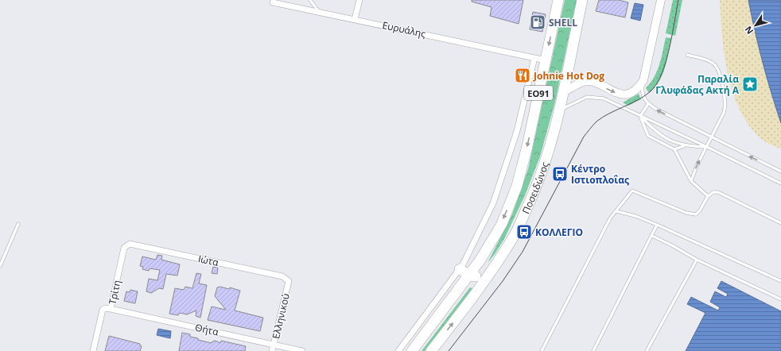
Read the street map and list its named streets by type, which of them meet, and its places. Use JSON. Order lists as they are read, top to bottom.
{
  "streets": {
    "highway": ["ΕΟ91", "Ποσειδώνος"],
    "street": [
      "Ευρυάλης",
      "Ιώτα",
      "Τρίτη",
      "Ελληνικού",
      "Θήτα"
    ]
  },
  "crossings": [
    ["Ευρυάλης", "Ποσειδώνος"],
    ["Ιώτα", "Τρίτη"],
    ["Ιώτα", "Ελληνικού"],
    ["Τρίτη", "Θήτα"],
    ["Ελληνικού", "Θήτα"]
  ],
  "places": {
    "fuel station": ["SHELL"],
    "restaurant": ["Johnie Hot Dog"],
    "place": ["Παραλία Γλυφάδας Ακτή Α"],
    "bus stop": ["Κέντρο Ιστιοπλοΐας", "ΚΟΛΛΕΓΙΟ"]
  },
  "north": "bottom left"
}
